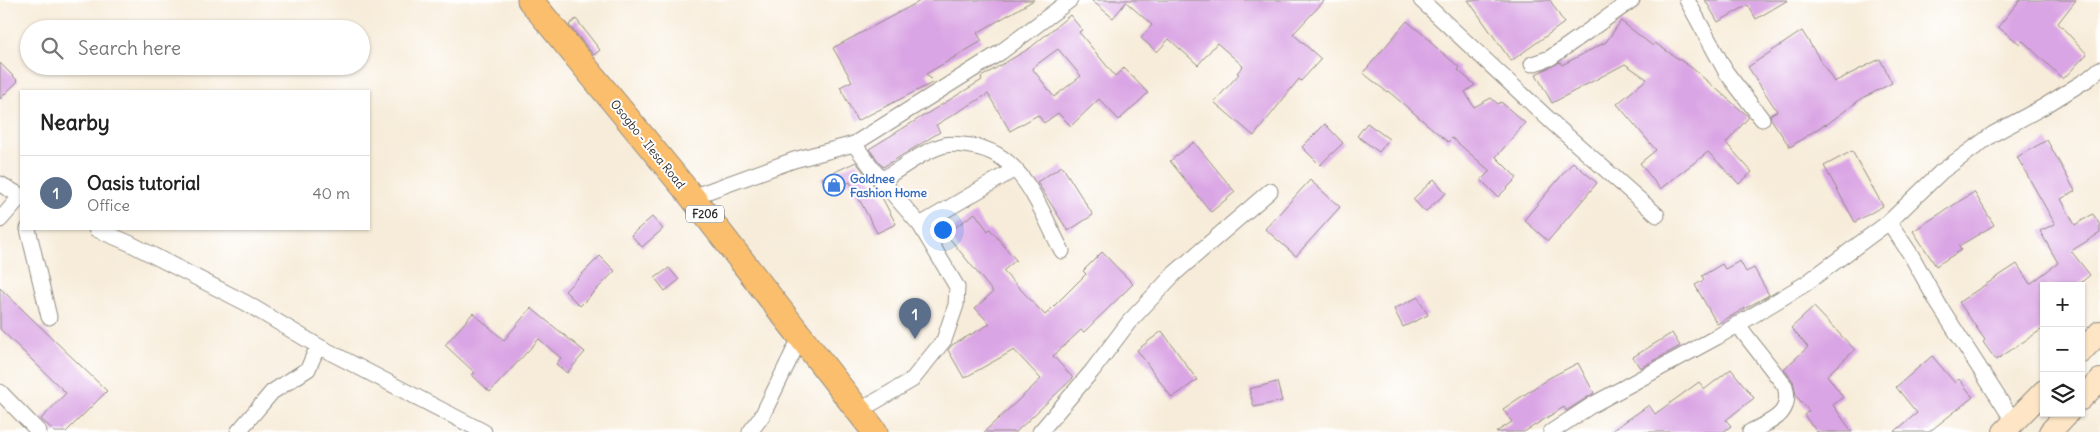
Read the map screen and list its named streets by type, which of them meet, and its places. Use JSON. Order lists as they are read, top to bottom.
{
  "streets": {
    "main road": ["Osogbo - Ilesa Road", "F206"]
  },
  "places": {
    "shop": ["Goldnee Fashion Home"]
  },
  "page": {
    "search": "Search here",
    "heading": "Nearby",
    "list": [
      {
        "mark": "1",
        "name": "Oasis tutorial",
        "note": "Office",
        "value": "40 m"
      }
    ],
    "map_buttons": ["+", "−"],
    "pins": "1"
  }
}
